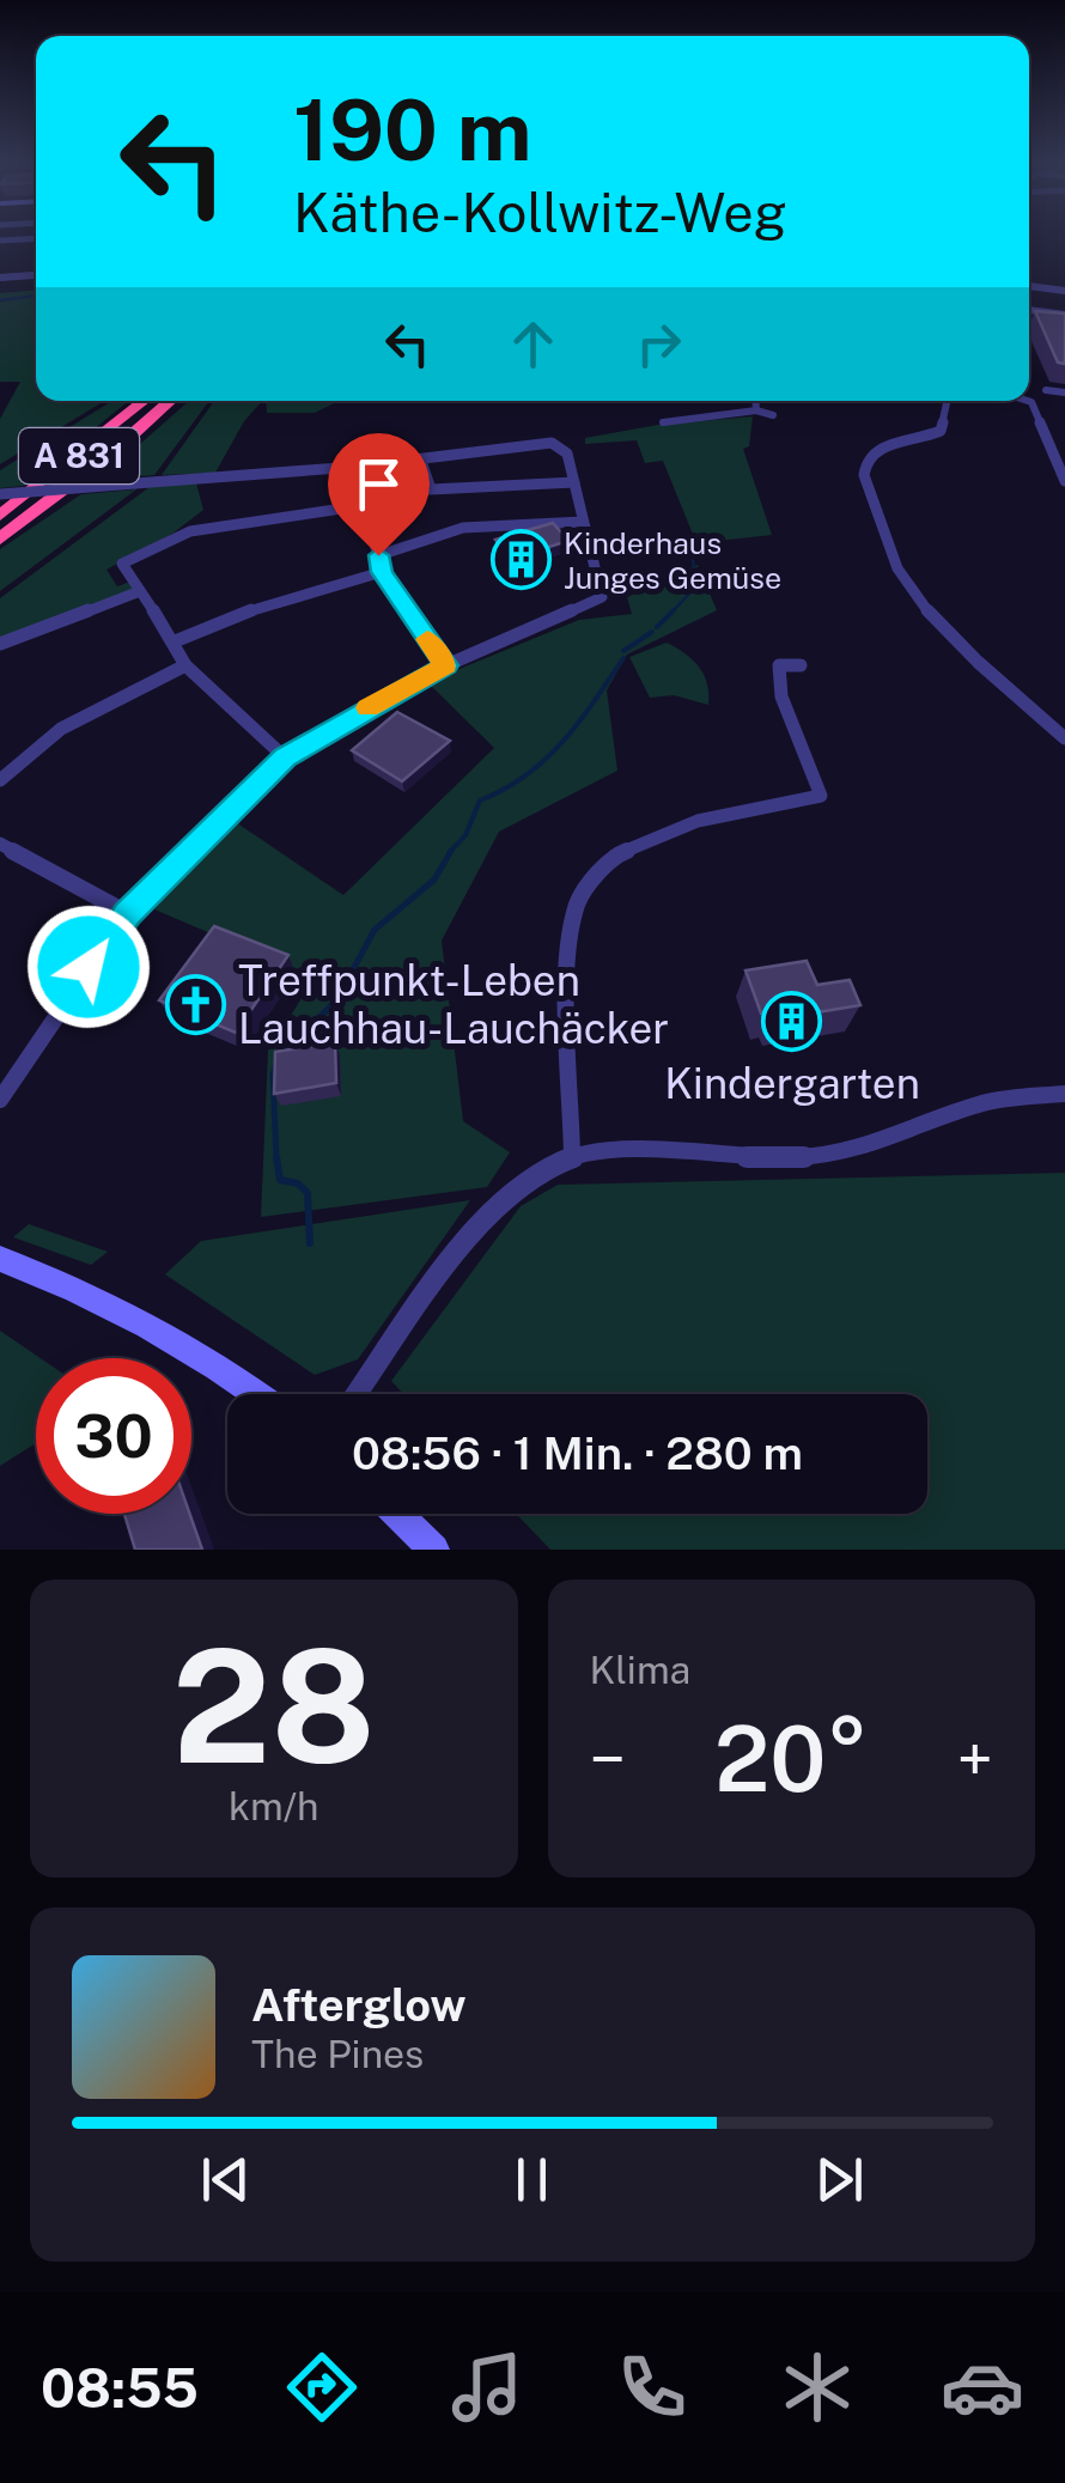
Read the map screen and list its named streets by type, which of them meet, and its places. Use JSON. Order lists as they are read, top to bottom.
{
  "streets": {
    "highway": ["A 831"]
  },
  "places": {
    "building": ["Kinderhaus Junges Gemüse", "Kindergarten"],
    "church": ["Treffpunkt-Leben Lauchhau-Lauchäcker"]
  },
  "page": {
    "turn": ["190 m", "Käthe-Kollwitz-Weg"],
    "limit": "30",
    "trip": "08:56 · 1 Min. · 280 m",
    "tile": [
      ["28", "km/h"],
      "Klima"
    ],
    "heat": ["−", "20°", "+"],
    "song": ["Afterglow", "The Pines"],
    "tabs": "08:55"
  }
}
